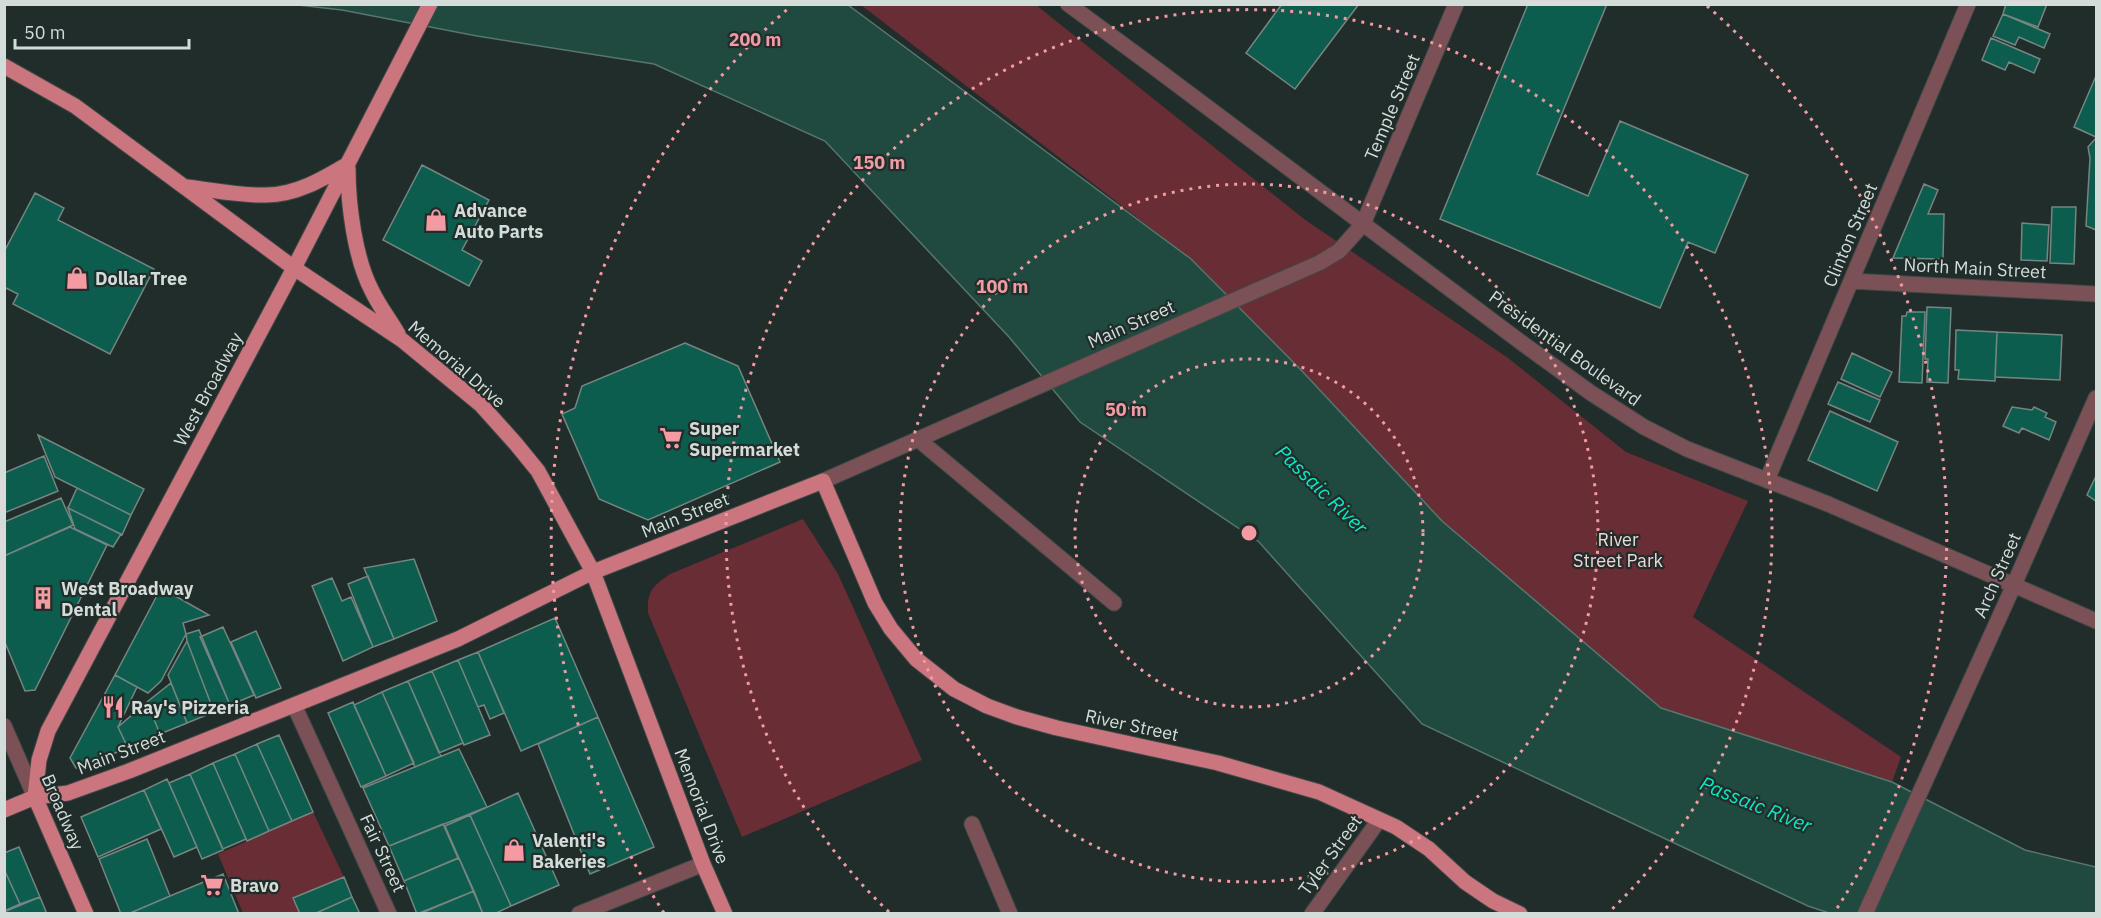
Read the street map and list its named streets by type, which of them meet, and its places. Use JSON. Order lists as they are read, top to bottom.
{
  "streets": {
    "main road": [
      "Main Street",
      "Memorial Drive",
      "West Broadway",
      "River Street",
      "Broadway"
    ],
    "street": [
      "Temple Street",
      "Clinton Street",
      "North Main Street",
      "Presidential Boulevard",
      "Arch Street",
      "Fair Street",
      "Tyler Street"
    ]
  },
  "crossings": [
    ["Temple Street", "Main Street"],
    ["Temple Street", "Presidential Boulevard"],
    ["Clinton Street", "North Main Street"],
    ["Clinton Street", "Presidential Boulevard"],
    ["Main Street", "Presidential Boulevard"],
    ["Main Street", "Memorial Drive"],
    ["Main Street", "West Broadway"],
    ["Main Street", "River Street"],
    ["Main Street", "Broadway"],
    ["Main Street", "Fair Street"],
    ["Presidential Boulevard", "Arch Street"],
    ["Memorial Drive", "West Broadway"],
    ["West Broadway", "Broadway"],
    ["River Street", "Tyler Street"]
  ],
  "water": ["Passaic River"],
  "parks": ["River Street Park"],
  "places": {
    "shop": ["Advance Auto Parts", "Dollar Tree", "Valenti's Bakeries"],
    "supermarket": ["Super Supermarket", "Bravo"],
    "building": ["West Broadway Dental"],
    "restaurant": ["Ray's Pizzeria"]
  },
  "scale_bar": "50 m",
  "rings": [
    "200 m",
    "150 m",
    "100 m",
    "50 m"
  ]
}
